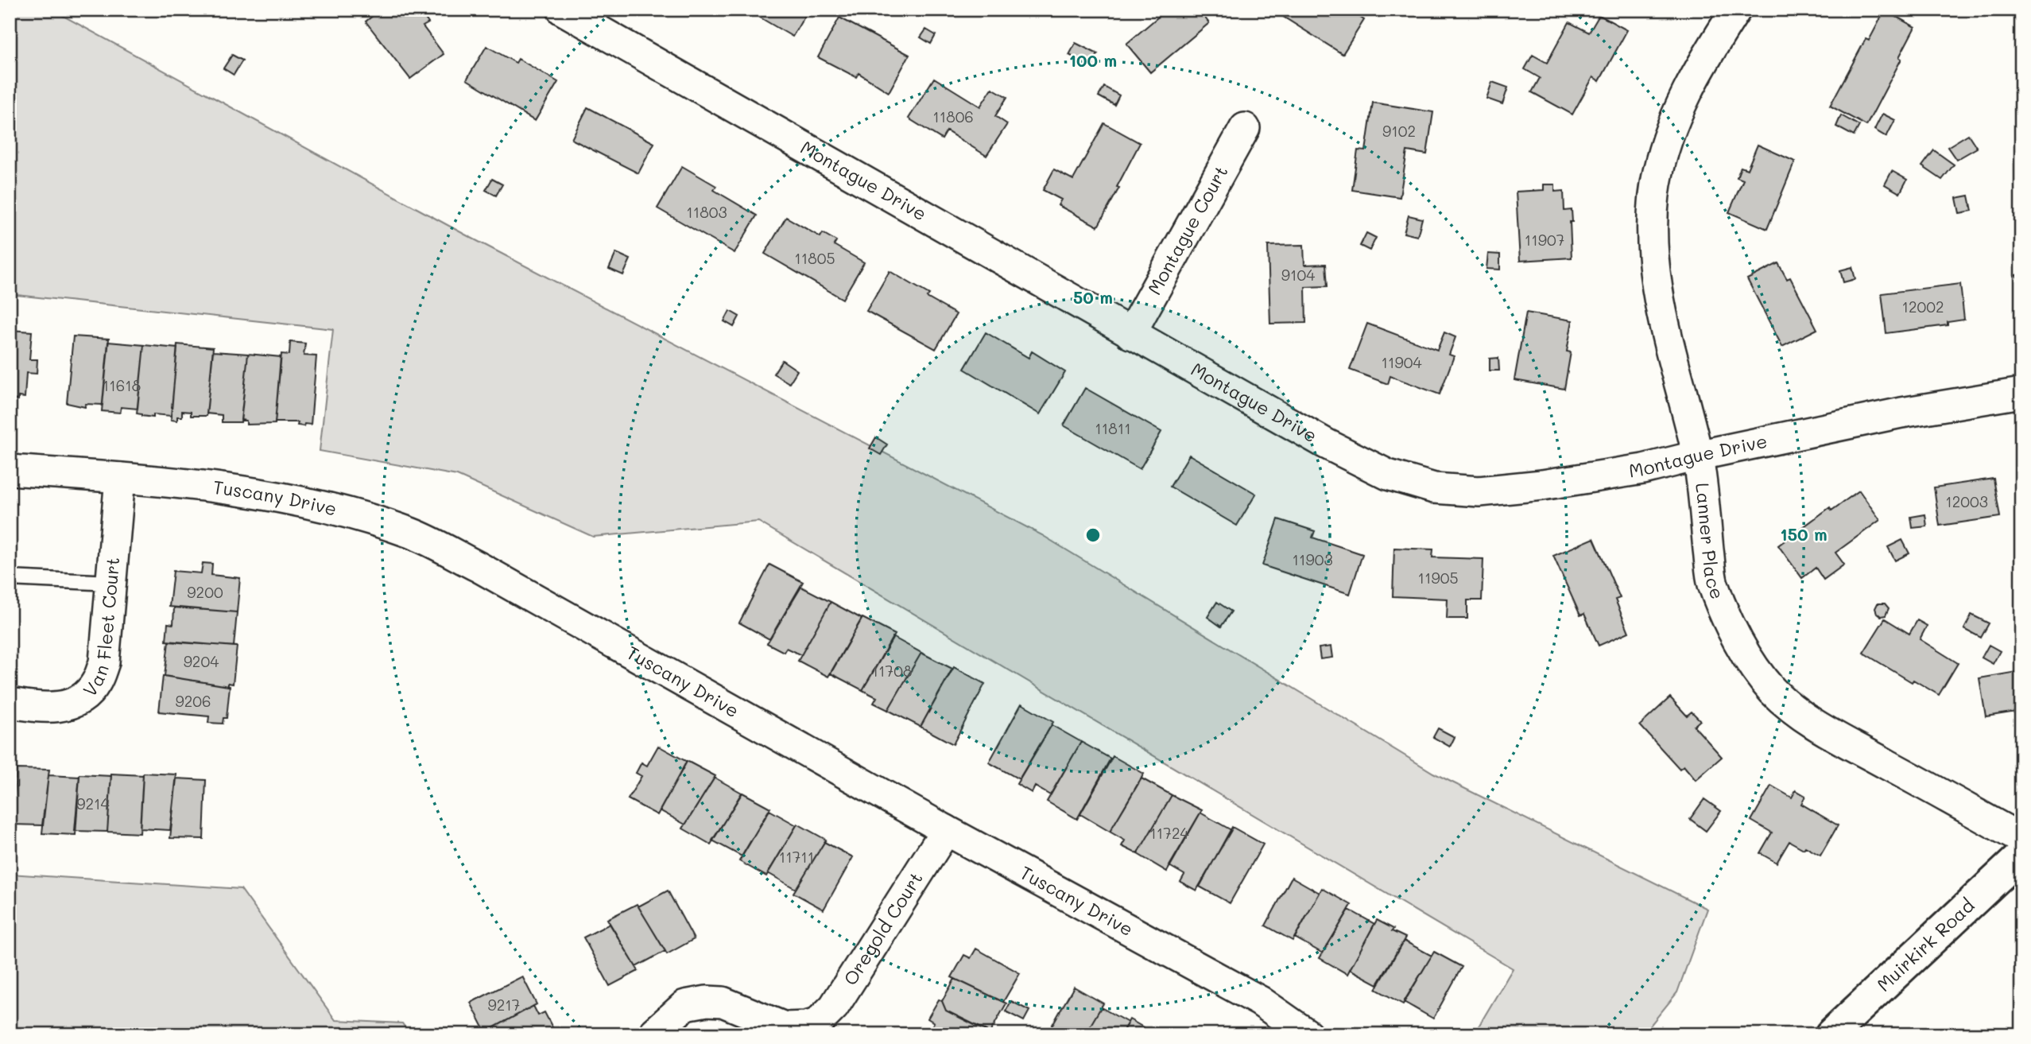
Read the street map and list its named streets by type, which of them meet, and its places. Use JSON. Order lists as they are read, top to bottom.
{
  "streets": {
    "main road": ["Muirkirk Road"],
    "street": [
      "Montague Drive",
      "Montague Court",
      "Tuscany Drive",
      "Lanner Place",
      "Van Fleet Court",
      "Oregold Court"
    ]
  },
  "crossings": [
    ["Montague Drive", "Montague Court"],
    ["Montague Drive", "Lanner Place"],
    ["Tuscany Drive", "Van Fleet Court"],
    ["Tuscany Drive", "Oregold Court"]
  ],
  "house_numbers": [
    "11806",
    "9102",
    "11803",
    "11907",
    "11805",
    "9104",
    "12002",
    "11904",
    "11618",
    "11811",
    "12003",
    "11903",
    "11905",
    "9200",
    "9204",
    "11708",
    "9206",
    "9214",
    "11724",
    "11711",
    "9217"
  ],
  "rings": ["100 m", "50 m", "150 m"]
}
